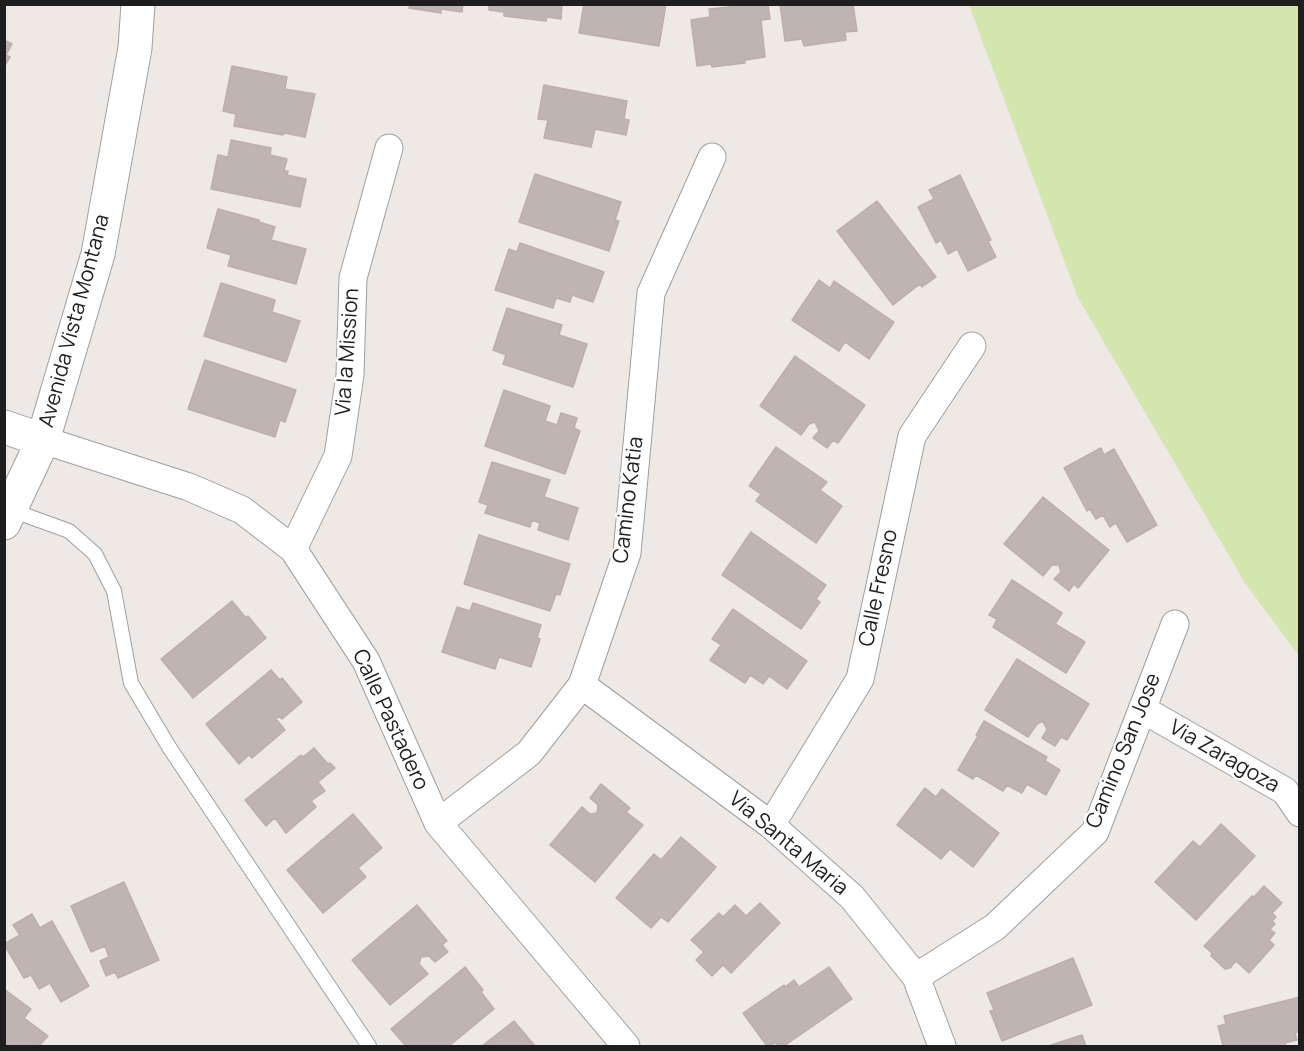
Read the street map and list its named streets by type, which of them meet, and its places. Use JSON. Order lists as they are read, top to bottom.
{
  "streets": {
    "street": [
      "Avenida Vista Montana",
      "Via la Mission",
      "Camino Katia",
      "Calle Fresno",
      "Calle Pastadero",
      "Camino San Jose",
      "Via Zaragoza",
      "Via Santa Maria"
    ]
  },
  "crossings": [
    ["Avenida Vista Montana", "Calle Pastadero"],
    ["Via la Mission", "Calle Pastadero"],
    ["Camino Katia", "Calle Pastadero"],
    ["Camino Katia", "Via Santa Maria"],
    ["Calle Fresno", "Via Santa Maria"],
    ["Camino San Jose", "Via Zaragoza"],
    ["Camino San Jose", "Via Santa Maria"]
  ]
}
